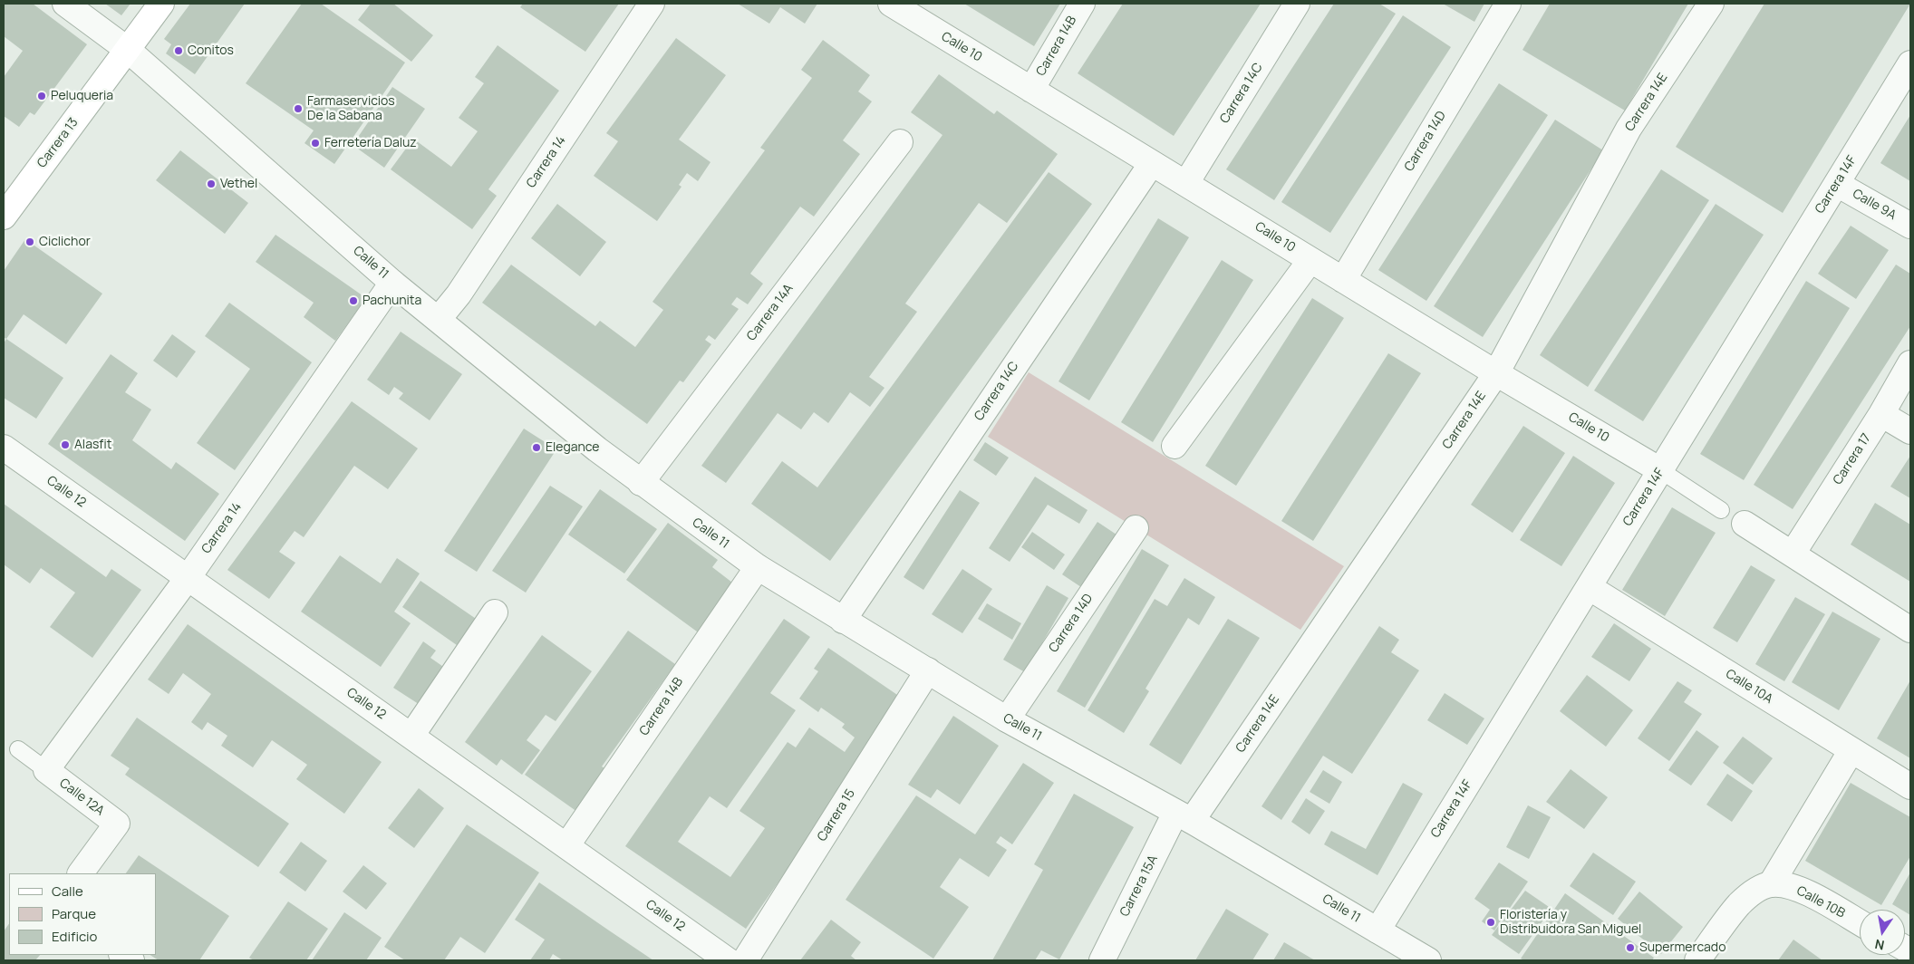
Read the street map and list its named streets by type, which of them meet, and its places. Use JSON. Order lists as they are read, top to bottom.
{
  "streets": {
    "main road": ["Carrera 13"],
    "street": [
      "Carrera 14B",
      "Calle 10",
      "Carrera 14C",
      "Carrera 14E",
      "Carrera 14D",
      "Carrera 14",
      "Carrera 14F",
      "Calle 9A",
      "Calle 11",
      "Carrera 14A",
      "Carrera 17",
      "Calle 12",
      "Calle 10A",
      "Calle 12A",
      "Carrera 15",
      "Carrera 15A",
      "Calle 10B"
    ]
  },
  "crossings": [
    ["Carrera 14B", "Calle 10"],
    ["Carrera 14B", "Calle 11"],
    ["Carrera 14B", "Calle 12"],
    ["Calle 10", "Carrera 14C"],
    ["Calle 10", "Carrera 14E"],
    ["Calle 10", "Carrera 14D"],
    ["Calle 10", "Carrera 14F"],
    ["Carrera 14C", "Calle 11"],
    ["Carrera 14E", "Calle 11"],
    ["Carrera 14E", "Carrera 15A"],
    ["Carrera 14D", "Calle 11"],
    ["Carrera 13", "Calle 11"],
    ["Carrera 14", "Calle 11"],
    ["Carrera 14", "Calle 12"],
    ["Carrera 14", "Calle 12A"],
    ["Carrera 14F", "Calle 9A"],
    ["Carrera 14F", "Calle 11"],
    ["Carrera 14F", "Calle 10A"],
    ["Calle 11", "Carrera 14A"],
    ["Calle 11", "Carrera 15"],
    ["Calle 11", "Carrera 15A"]
  ],
  "places": [
    "Conitos",
    "Peluqueria",
    "Farmaservicios De la Sabana",
    "Ferretería Daluz",
    "Vethel",
    "Ciclichor",
    "Pachunita",
    "Alasfit",
    "Elegance",
    "Floristería y Distribuidora San Miguel",
    "Supermercado"
  ],
  "legend": ["Calle", "Parque", "Edificio"],
  "north": "bottom"
}
